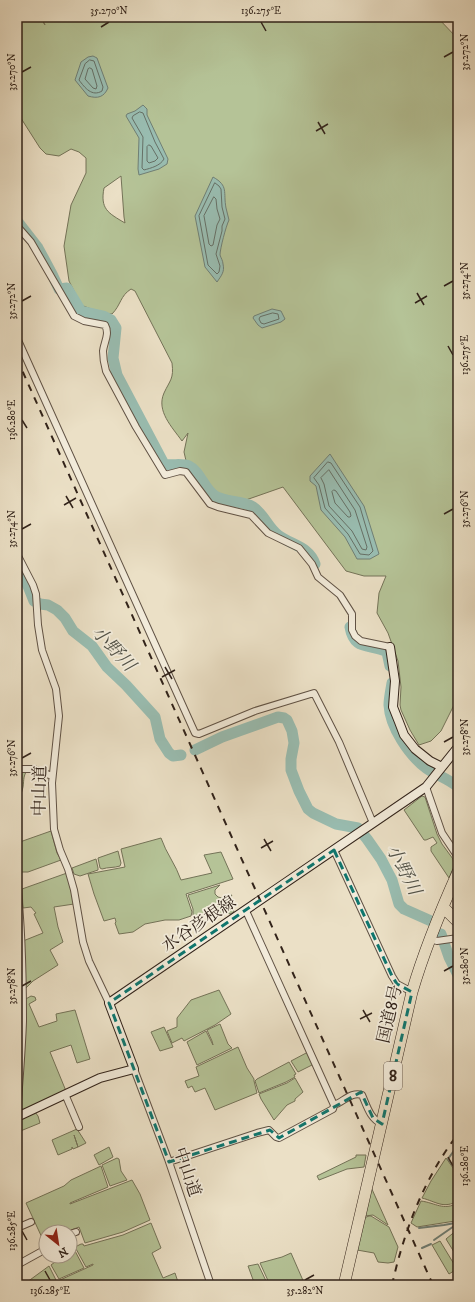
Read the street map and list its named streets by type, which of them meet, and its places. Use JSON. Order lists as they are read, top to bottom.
{
  "streets": {
    "highway": ["国道8号", "8"],
    "main road": ["水谷彦根線"],
    "street": ["中山道"]
  },
  "crossings": [
    ["中山道", "水谷彦根線"]
  ],
  "water": ["小野川"],
  "north": "bottom right",
  "coordinates": [
    "35.270°N",
    "136.275°E",
    "35.272°N",
    "35.274°N",
    "136.280°E",
    "35.276°N",
    "35.278°N",
    "35.280°N",
    "136.285°E",
    "35.282°N"
  ]
}
